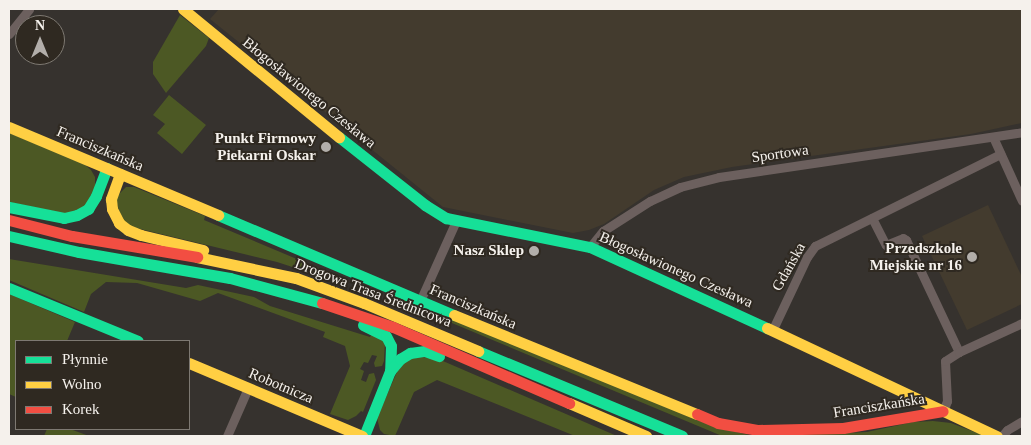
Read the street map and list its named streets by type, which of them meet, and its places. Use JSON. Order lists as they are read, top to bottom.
{
  "streets": {
    "street": [
      "Błogosławionego Czesława",
      "Franciszkańska",
      "Sportowa",
      "Gdańska",
      "Drogowa Trasa Średnicowa",
      "Robotnicza"
    ]
  },
  "crossings": [
    ["Błogosławionego Czesława", "Franciszkańska"],
    ["Błogosławionego Czesława", "Sportowa"],
    ["Błogosławionego Czesława", "Gdańska"]
  ],
  "places": ["Punkt Firmowy Piekarni Oskar", "Nasz Sklep", "Przedszkole Miejskie nr 16"],
  "legend": ["Płynnie", "Wolno", "Korek"],
  "north": "top"
}
